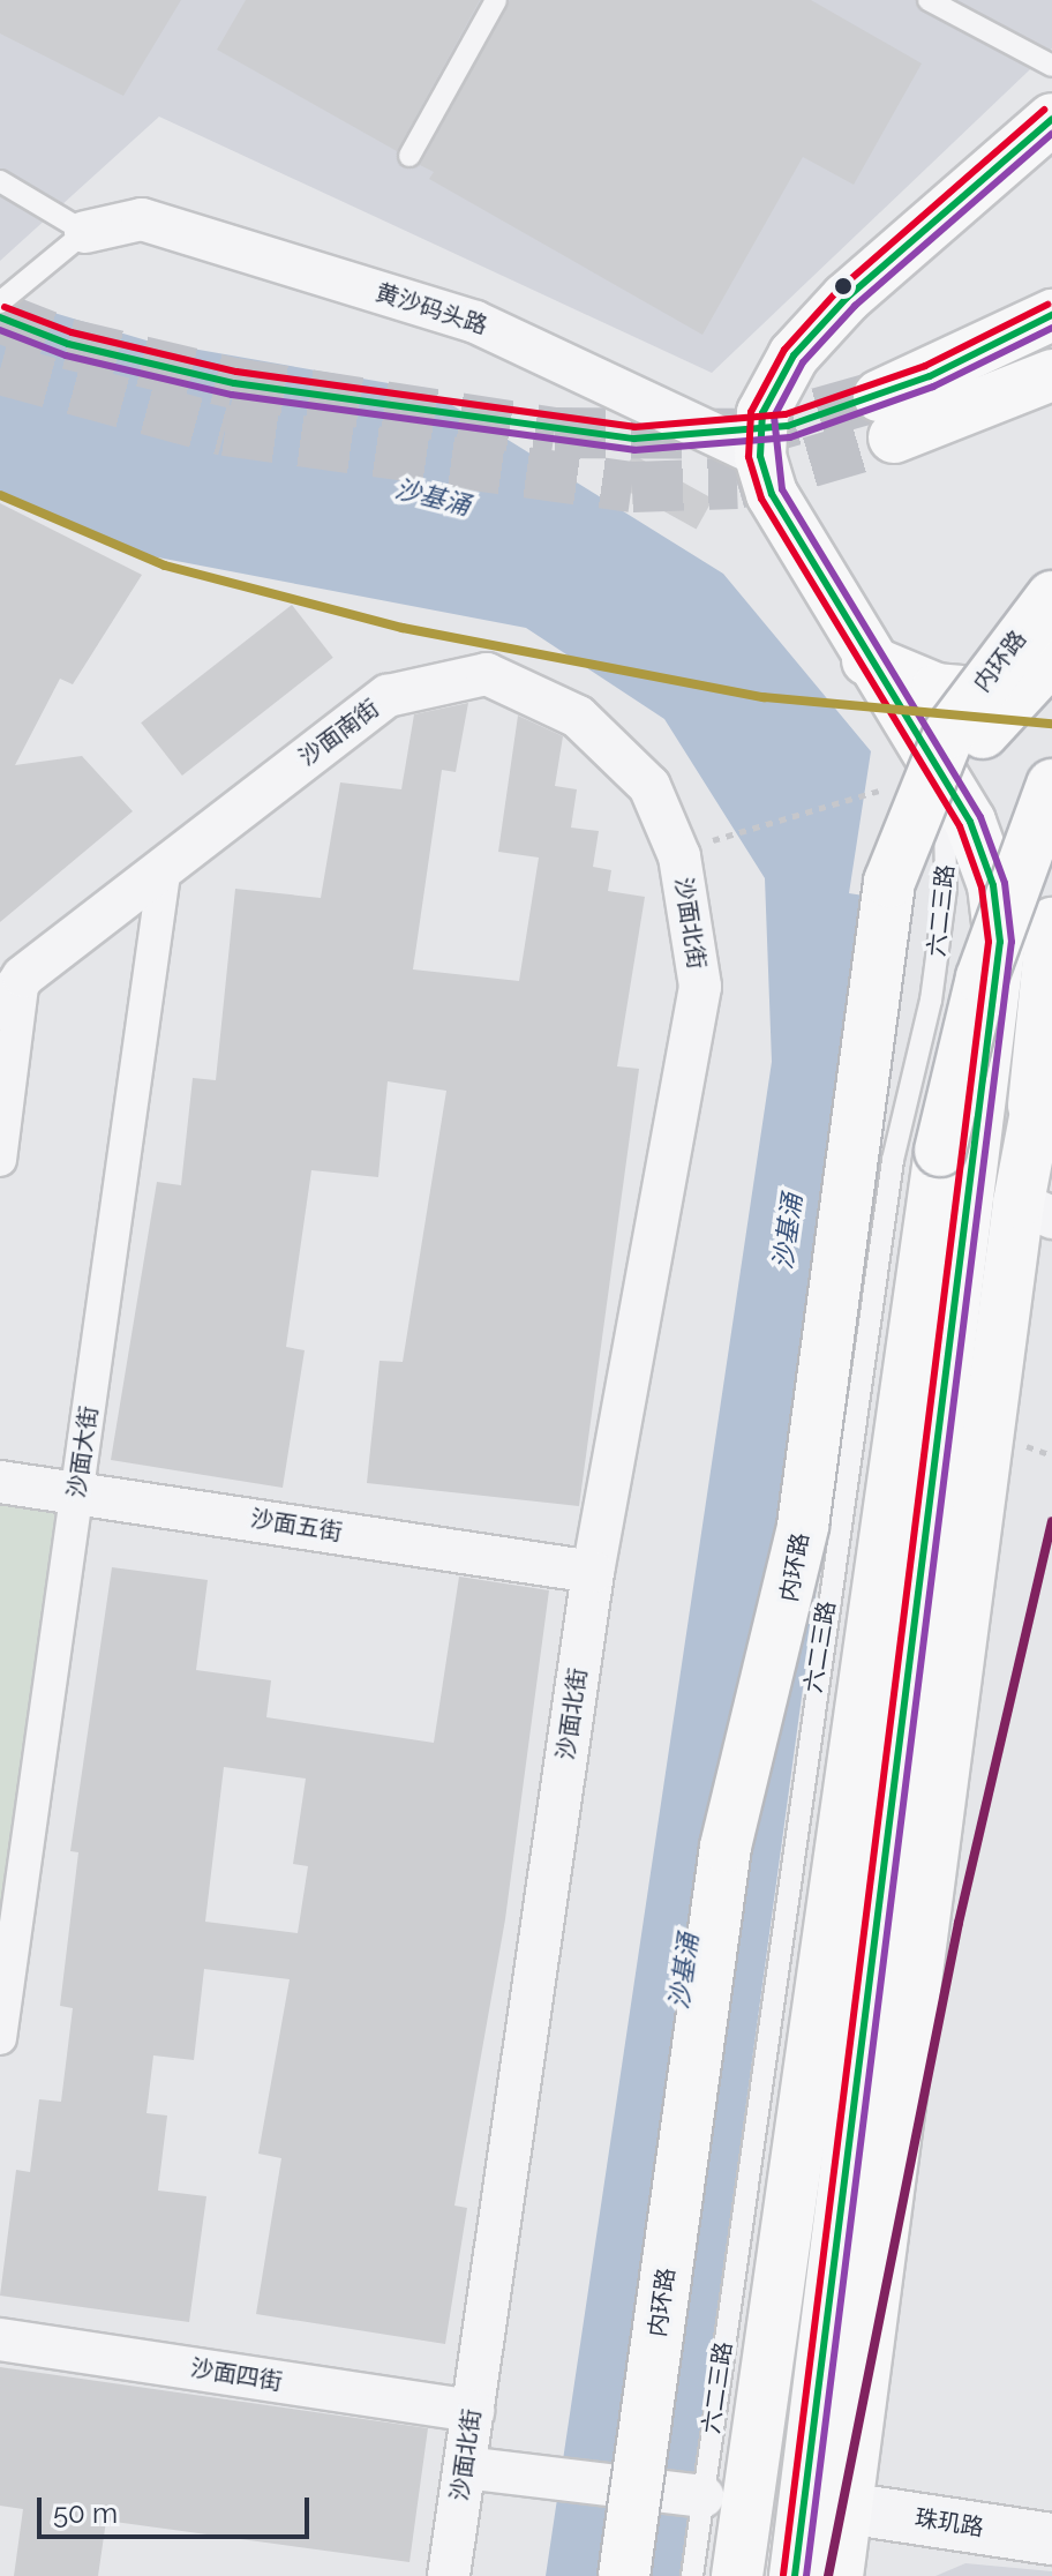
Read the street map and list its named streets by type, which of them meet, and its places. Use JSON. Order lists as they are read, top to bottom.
{
  "streets": {
    "main road": ["内环路", "六二三路"],
    "street": [
      "黄沙码头路",
      "沙面南街",
      "沙面北街",
      "沙面大街",
      "沙面五街",
      "沙面四街",
      "珠玑路"
    ]
  },
  "crossings": [
    ["沙面南街", "沙面北街"],
    ["沙面南街", "沙面大街"],
    ["沙面北街", "沙面五街"],
    ["沙面北街", "沙面四街"],
    ["沙面大街", "沙面五街"]
  ],
  "water": ["沙基涌"],
  "scale_bar": "50 m"
}
